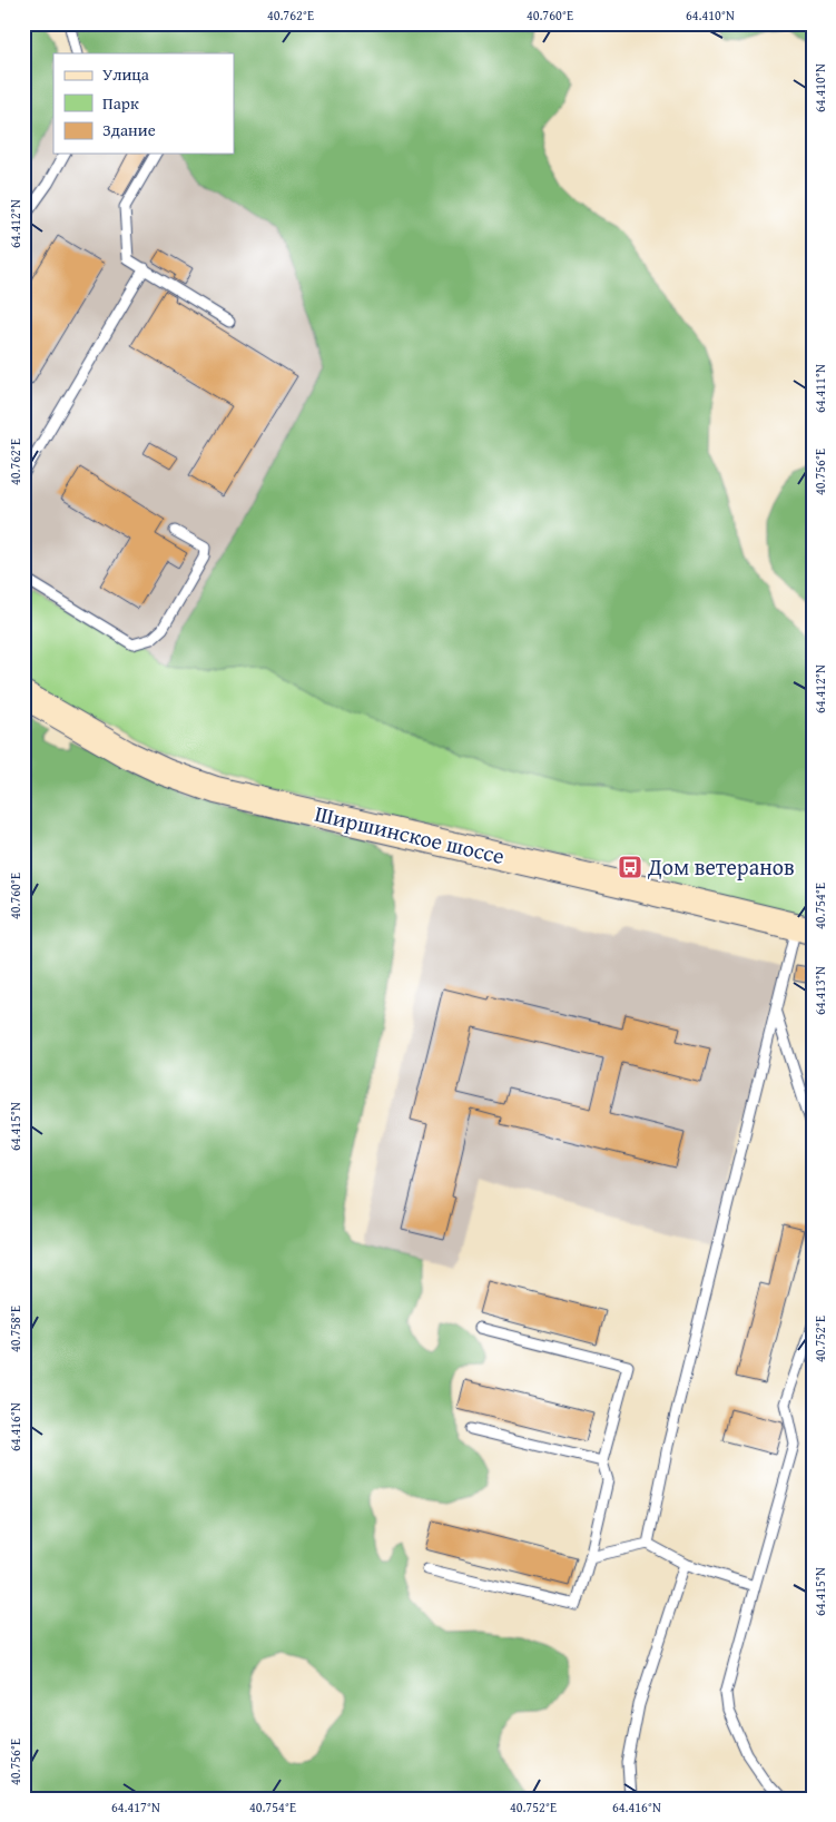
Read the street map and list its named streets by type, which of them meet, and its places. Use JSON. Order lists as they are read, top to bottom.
{
  "streets": {
    "main road": ["Ширшинское шоссе"]
  },
  "places": {
    "bus stop": ["Дом ветеранов"]
  },
  "legend": ["Улица", "Парк", "Здание"],
  "coordinates": [
    "40.762°E",
    "40.760°E",
    "64.410°N",
    "64.412°N",
    "64.411°N",
    "40.756°E",
    "40.754°E",
    "64.413°N",
    "64.415°N",
    "40.758°E",
    "40.752°E",
    "64.416°N",
    "64.417°N"
  ]
}
